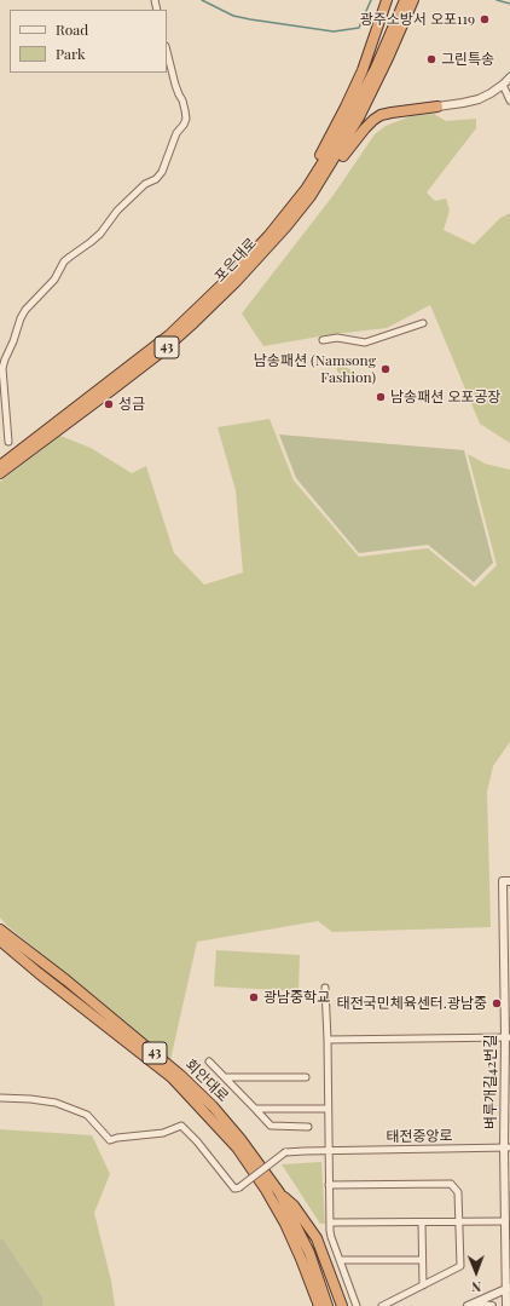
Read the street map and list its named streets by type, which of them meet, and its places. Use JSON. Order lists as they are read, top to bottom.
{
  "streets": {
    "highway": ["포은대로", "43", "회안대로"],
    "street": ["벼루개길42번길", "태전중앙로"]
  },
  "crossings": [
    ["벼루개길42번길", "태전중앙로"]
  ],
  "places": [
    "광주소방서 오포119",
    "그린특송",
    "남송패션 (Namsong Fashion)",
    "남송패션 오포공장",
    "성금",
    "광남중학교",
    "태전국민체육센터.광남중"
  ],
  "legend": ["Road", "Park"],
  "north": "bottom"
}
